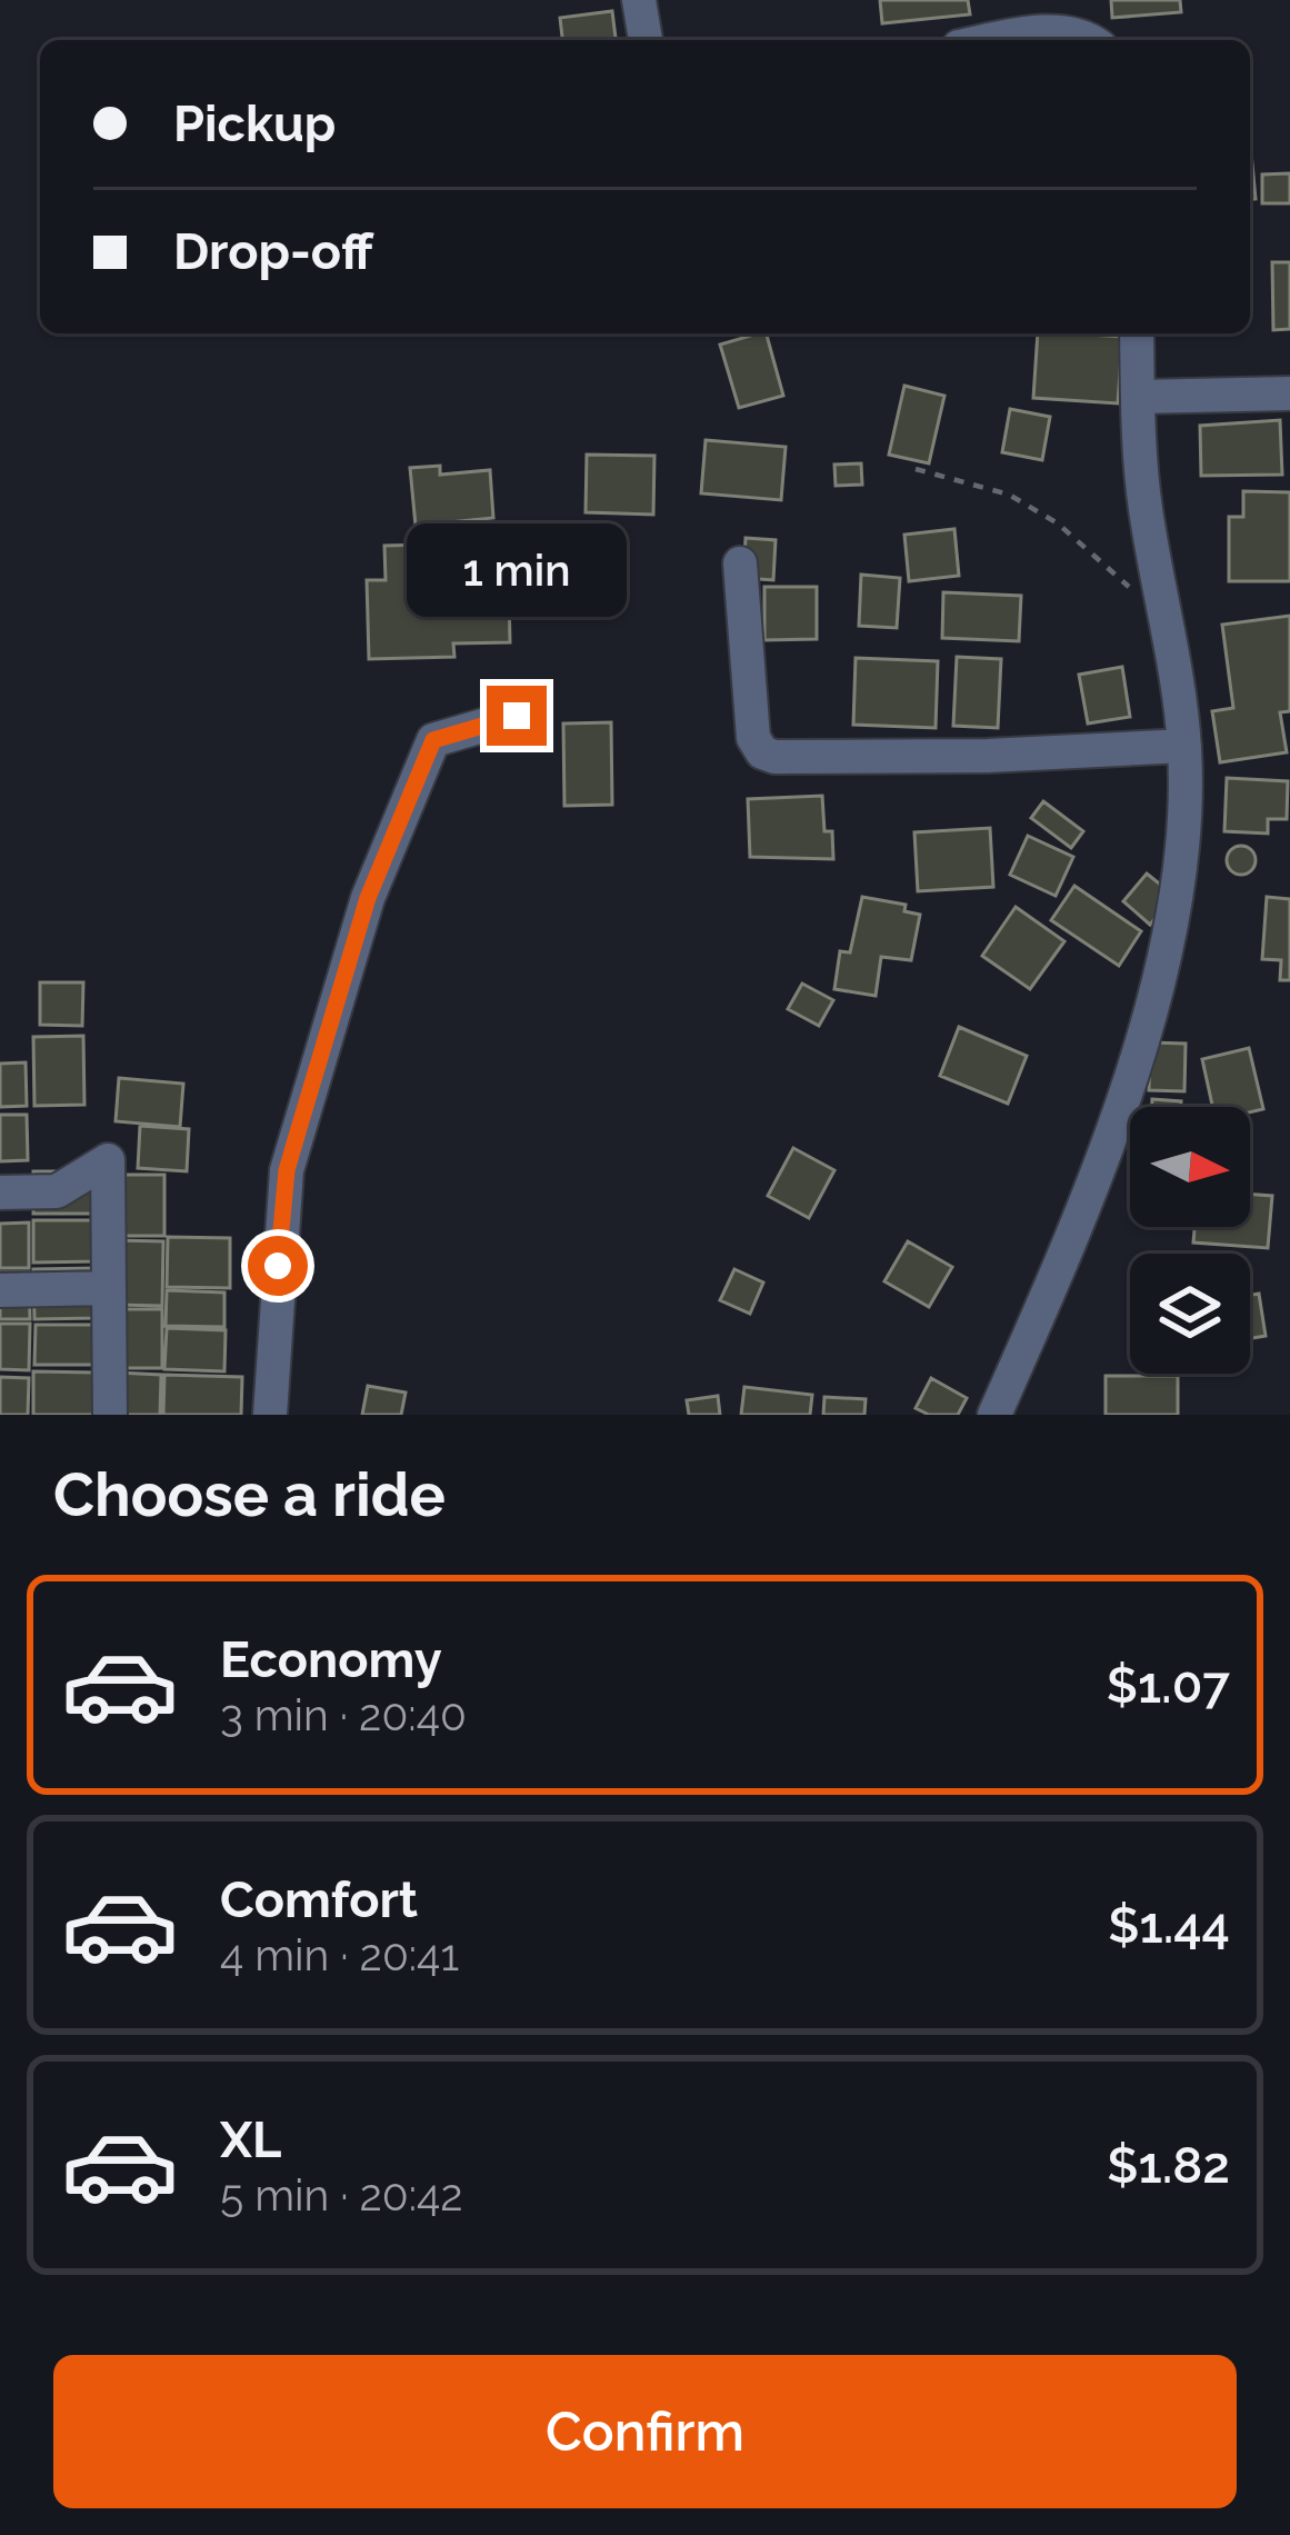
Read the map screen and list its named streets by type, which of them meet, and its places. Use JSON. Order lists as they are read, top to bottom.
{
  "north": "right",
  "page": {
    "banner": ["Pickup", "Drop-off"],
    "bubble": "1 min",
    "heading": "Choose a ride",
    "list": [
      {
        "name": "Economy",
        "note": "3 min · 20:40",
        "value": "$1.07"
      },
      {
        "name": "Comfort",
        "note": "4 min · 20:41",
        "value": "$1.44"
      },
      {
        "name": "XL",
        "note": "5 min · 20:42",
        "value": "$1.82"
      }
    ],
    "buttons": "Confirm"
  }
}
